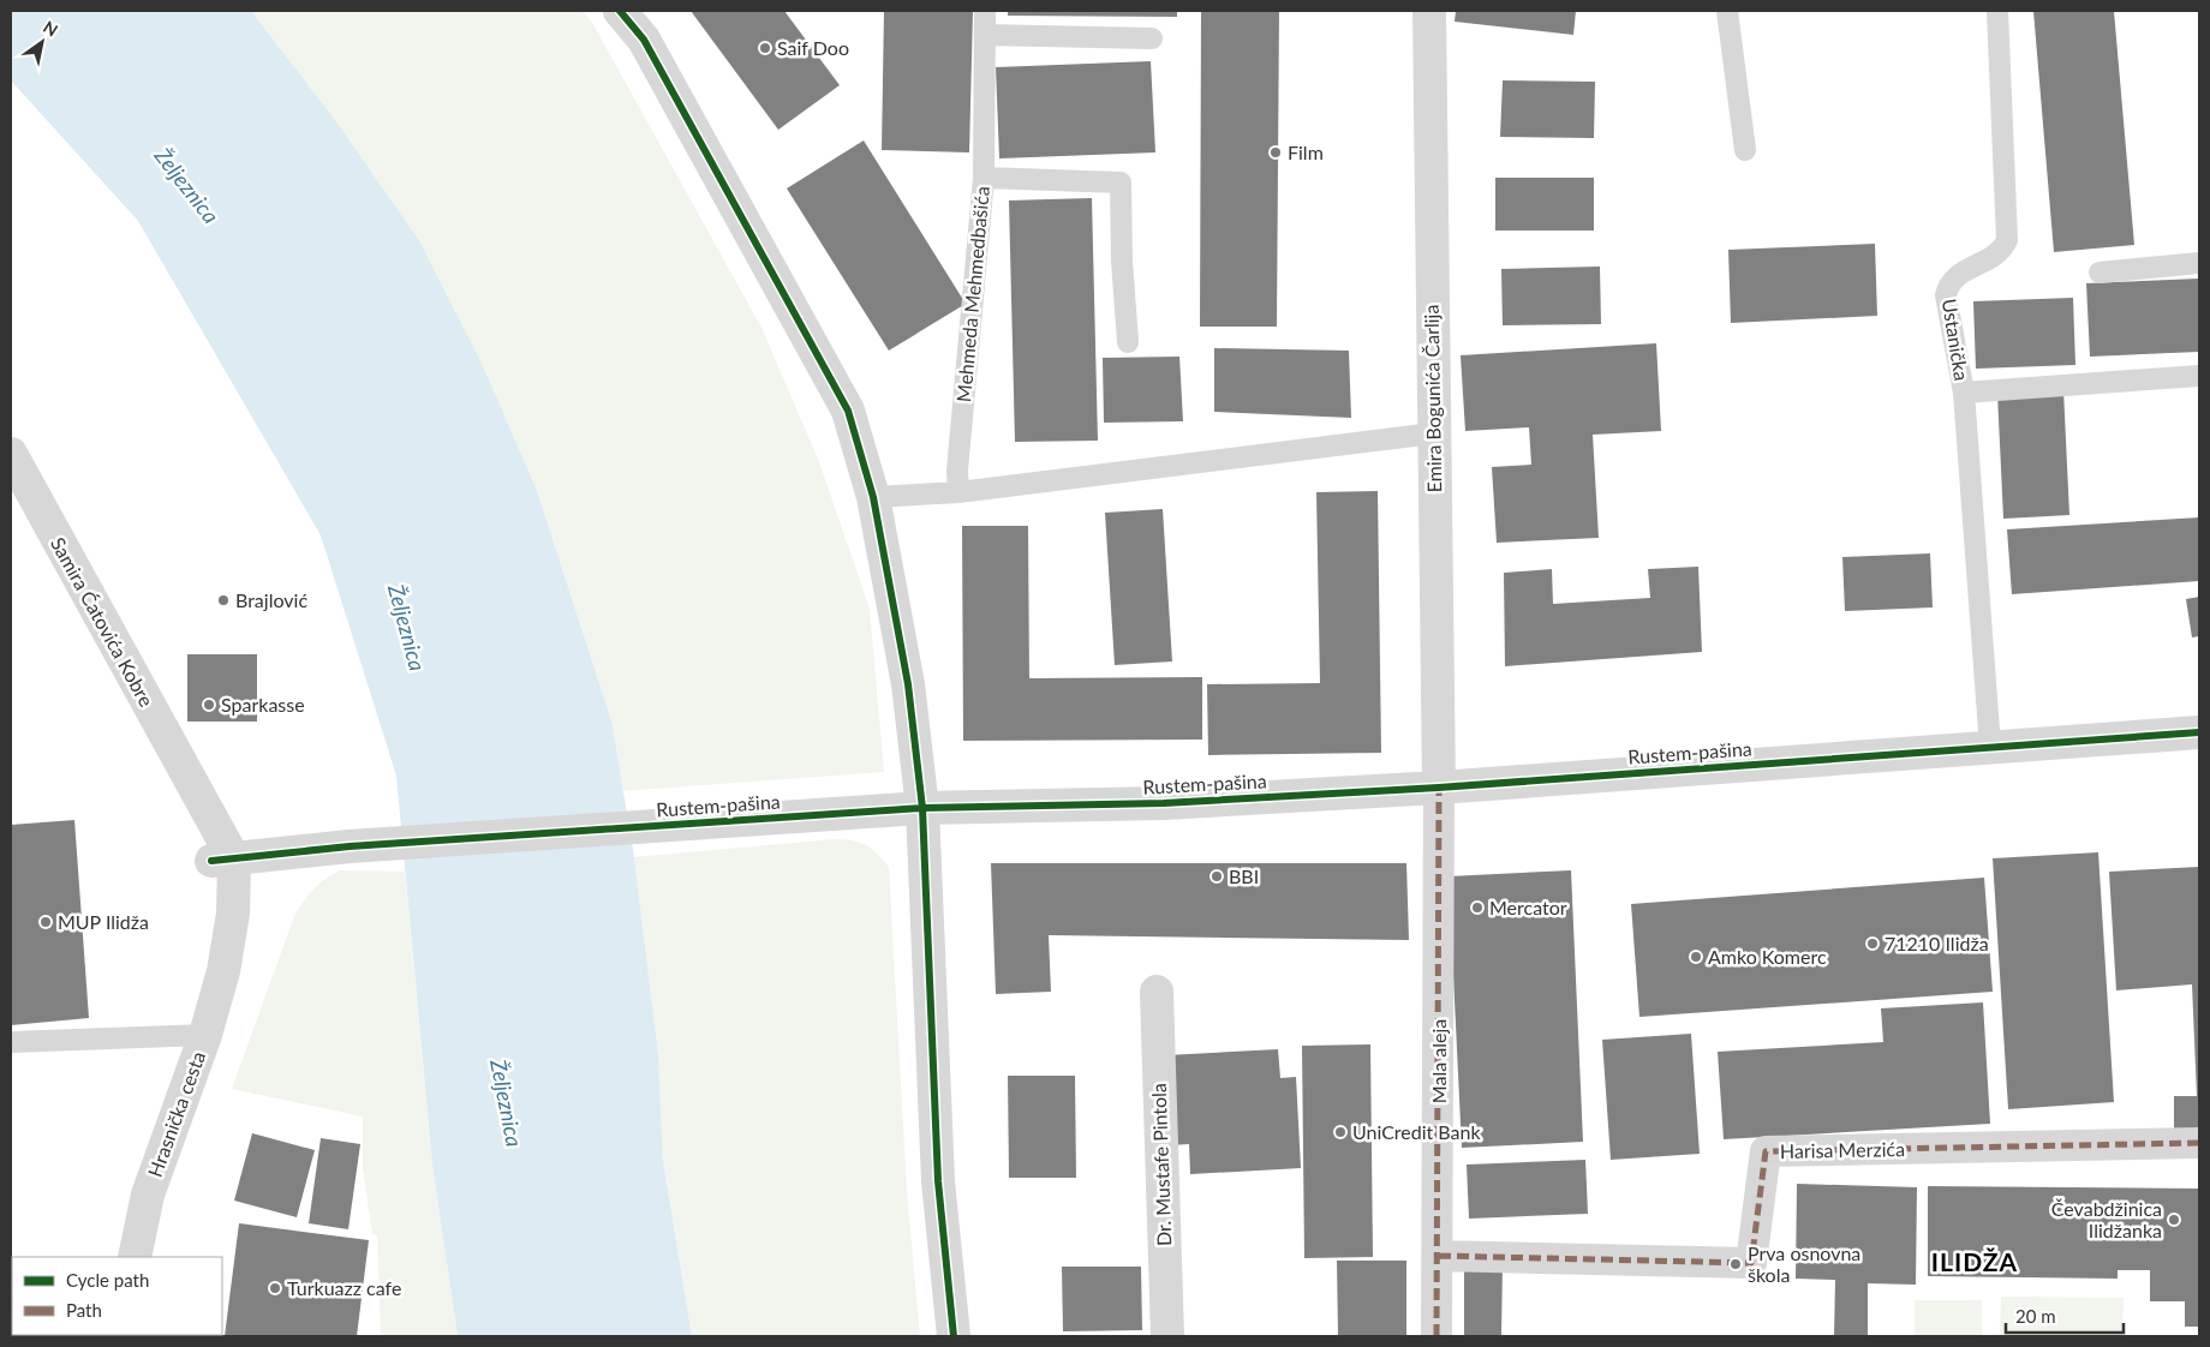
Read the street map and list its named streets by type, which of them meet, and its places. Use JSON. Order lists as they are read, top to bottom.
{
  "streets": {
    "street": [
      "Emira Bogunića Čarlija",
      "Samira Ćatovića Kobre",
      "Rustem-pašina",
      "Mala aleja",
      "Hrasnička cesta",
      "Harisa Merzića",
      "Dr. Mustafe Pintola"
    ],
    "lane": ["Mehmeda Mehmedbašića", "Ustanička"]
  },
  "crossings": [
    ["Emira Bogunića Čarlija", "Rustem-pašina"],
    ["Emira Bogunića Čarlija", "Mala aleja"],
    ["Samira Ćatovića Kobre", "Rustem-pašina"],
    ["Samira Ćatovića Kobre", "Hrasnička cesta"],
    ["Rustem-pašina", "Mala aleja"],
    ["Rustem-pašina", "Hrasnička cesta"],
    ["Mala aleja", "Harisa Merzića"]
  ],
  "districts": ["ILIDŽA"],
  "water": ["Željeznica"],
  "places": [
    "Saif Doo",
    "Film",
    "Brajlović",
    "Sparkasse",
    "BBI",
    "Mercator",
    "MUP Ilidža",
    "71210 Ilidža",
    "Amko Komerc",
    "UniCredit Bank",
    "Čevabdžinica Ilidžanka",
    "Prva osnovna škola",
    "Turkuazz cafe"
  ],
  "legend": ["Cycle path", "Path"],
  "scale_bar": "20 m",
  "north": "top right"
}
